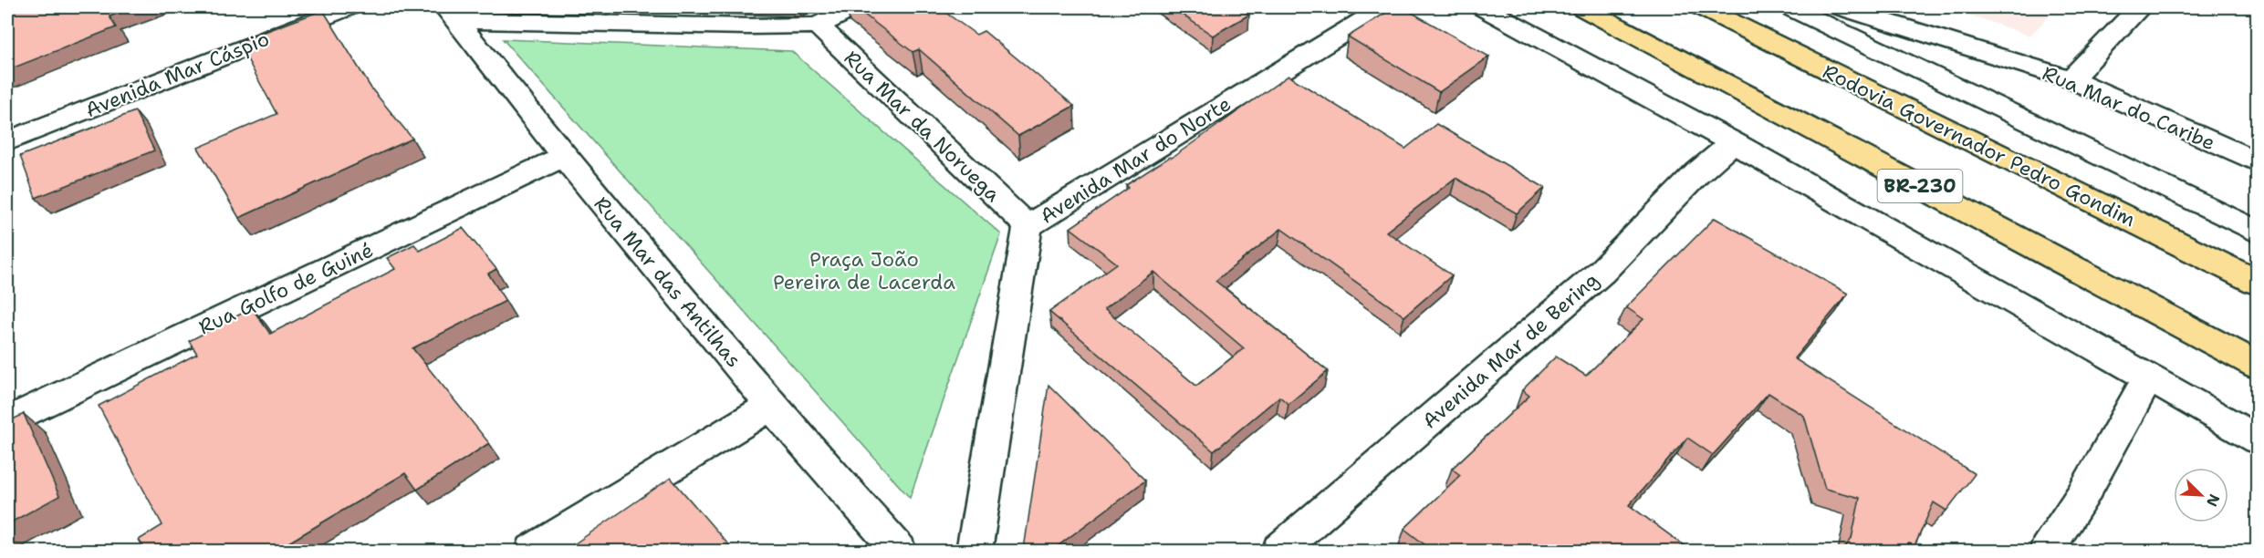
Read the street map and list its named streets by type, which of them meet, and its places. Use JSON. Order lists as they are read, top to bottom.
{
  "streets": {
    "highway": ["Rodovia Governador Pedro Gondim", "BR-230"],
    "street": [
      "Avenida Mar Cáspio",
      "Rua Mar do Caribe",
      "Rua Mar da Noruega",
      "Avenida Mar do Norte",
      "Rua Mar das Antilhas",
      "Rua Golfo de Guiné",
      "Avenida Mar de Bering"
    ]
  },
  "crossings": [
    ["Rua Mar da Noruega", "Avenida Mar do Norte"],
    ["Rua Mar das Antilhas", "Rua Golfo de Guiné"]
  ],
  "parks": ["Praça João Pereira de Lacerda"],
  "north": "bottom right"
}
